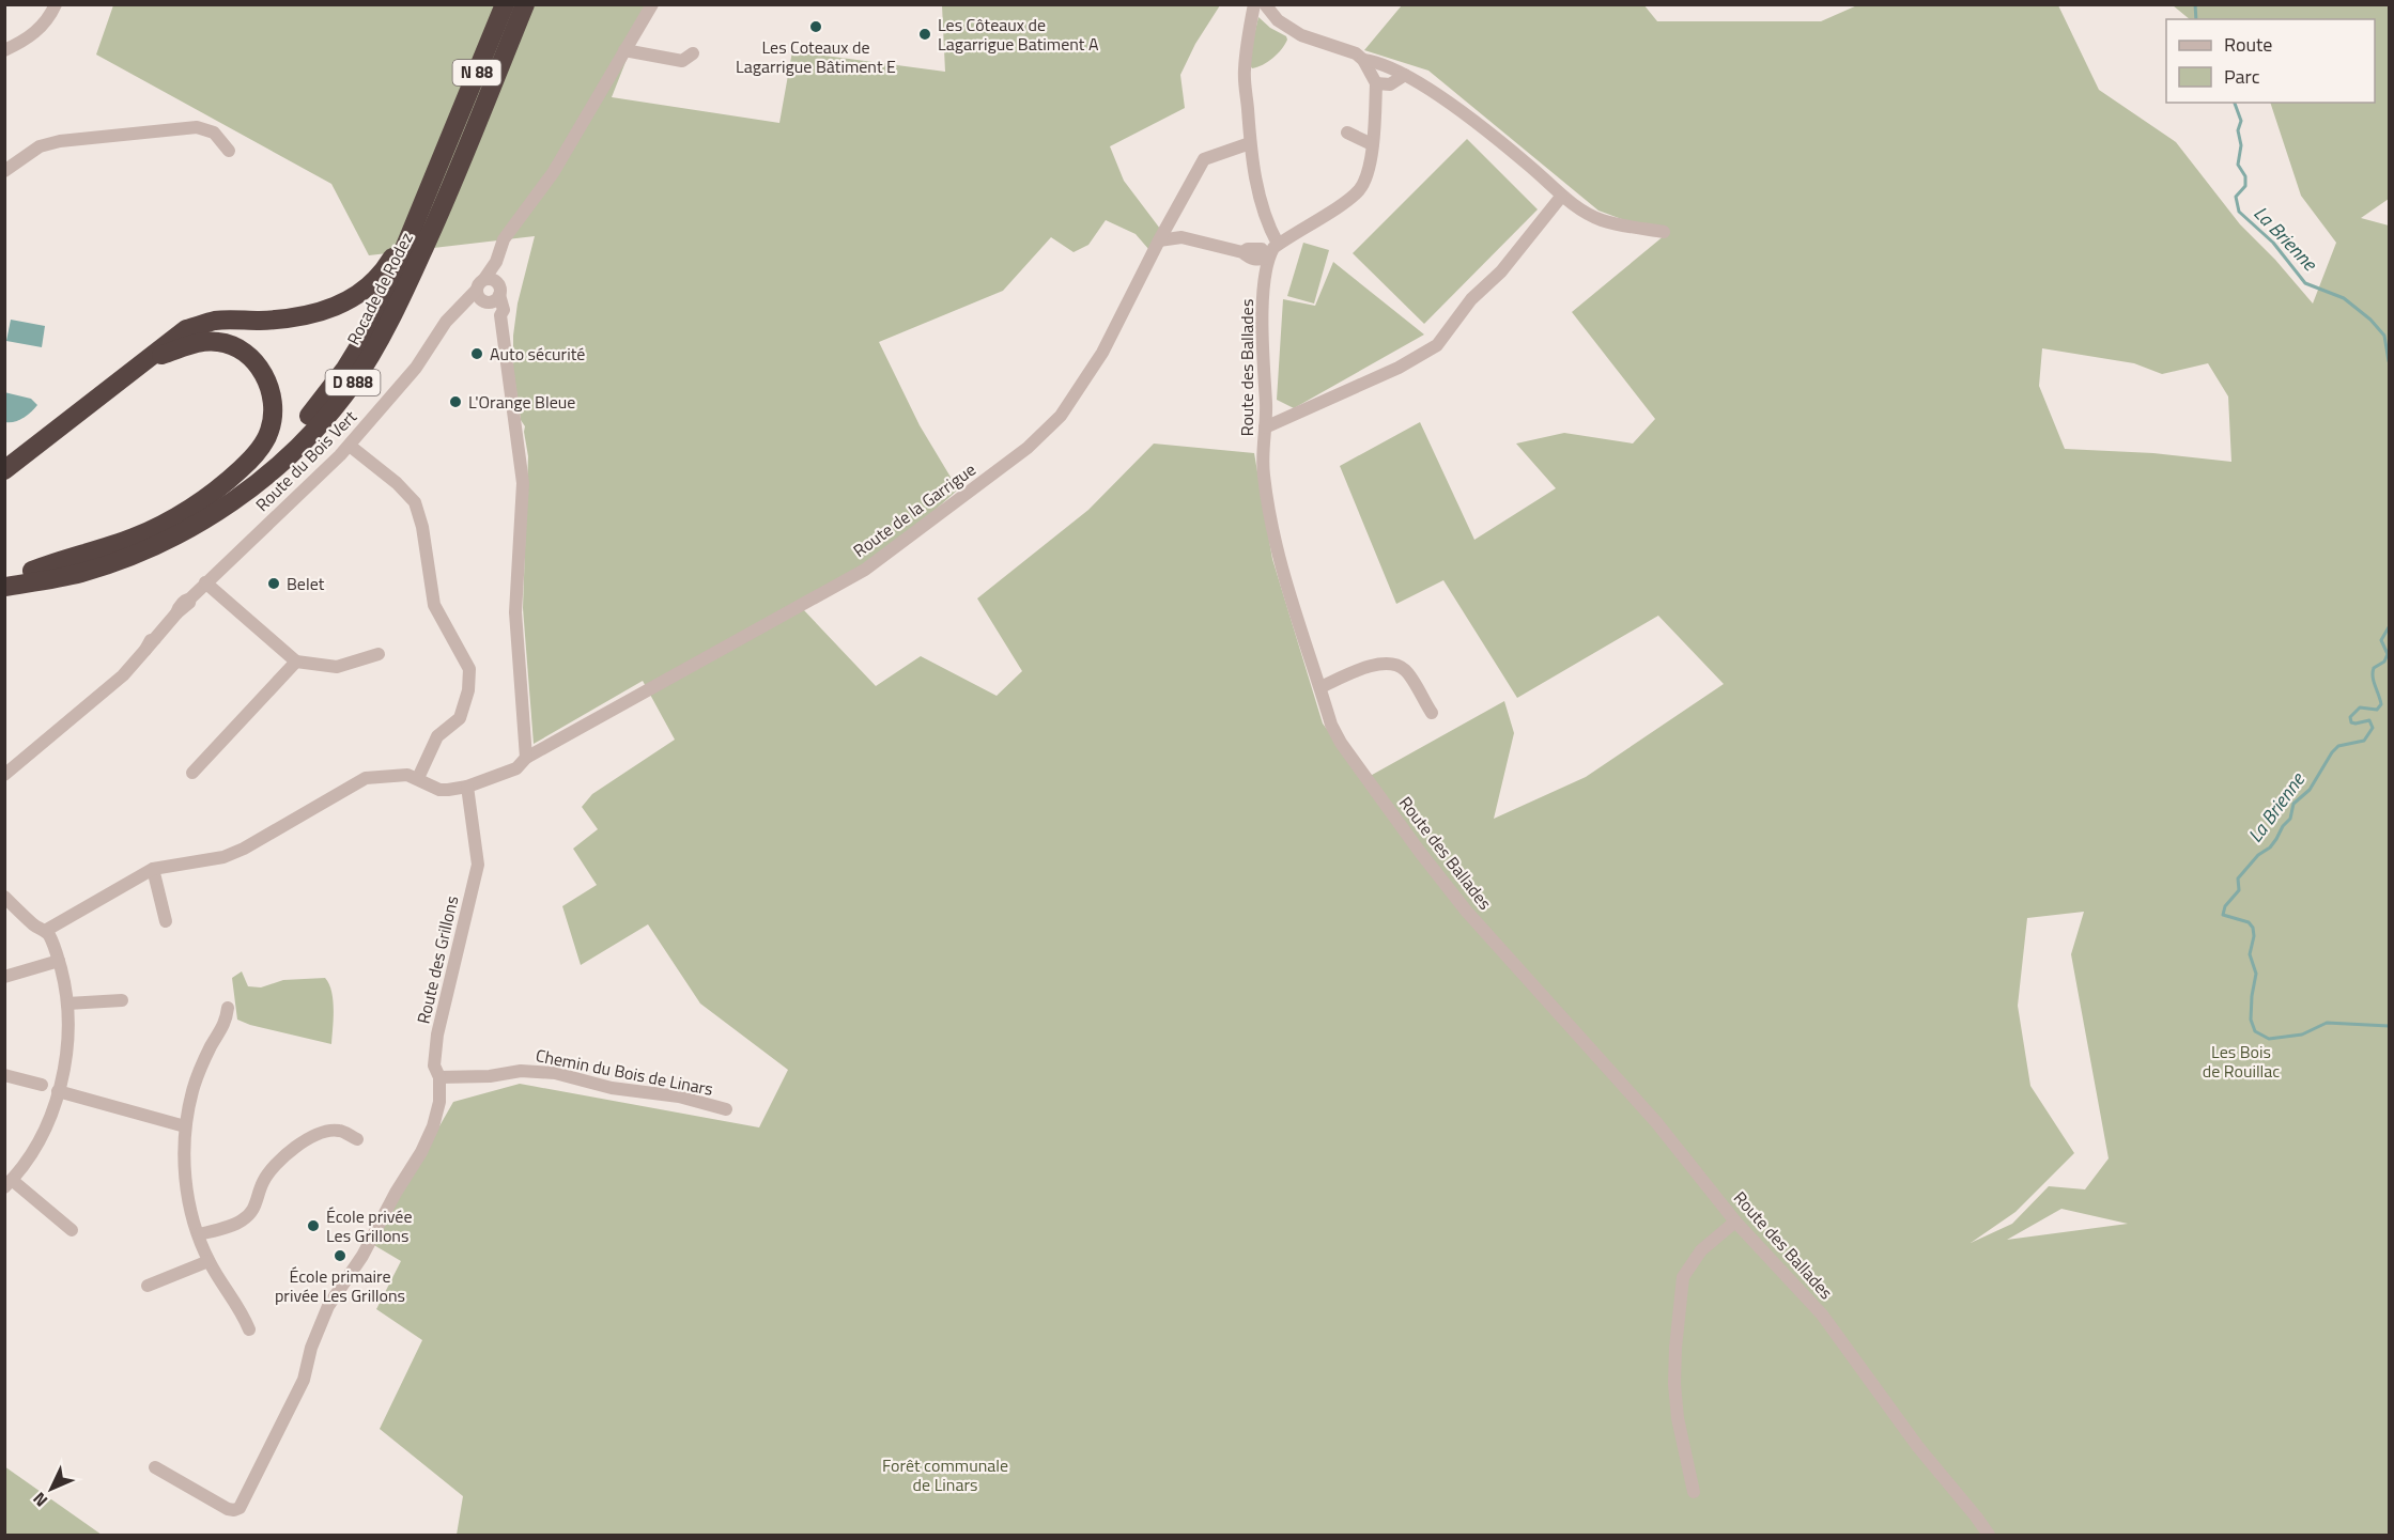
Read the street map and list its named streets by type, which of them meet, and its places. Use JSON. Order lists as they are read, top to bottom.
{
  "streets": {
    "highway": ["N 88", "Rocade de Rodez", "D 888"],
    "street": [
      "Route des Ballades",
      "Route du Bois Vert",
      "Route de la Garrigue",
      "Route des Grillons",
      "Chemin du Bois de Linars"
    ]
  },
  "crossings": [
    ["Route des Grillons", "Chemin du Bois de Linars"]
  ],
  "water": ["La Brienne"],
  "parks": ["Les Bois de Rouillac", "Forêt communale de Linars"],
  "places": [
    "Les Coteaux de Lagarrigue Bâtiment E",
    "Les Côteaux de Lagarrigue Batiment A",
    "Auto sécurité",
    "L'Orange Bleue",
    "Belet",
    "École privée Les Grillons",
    "École primaire privée Les Grillons"
  ],
  "legend": ["Route", "Parc"],
  "north": "bottom left"
}
